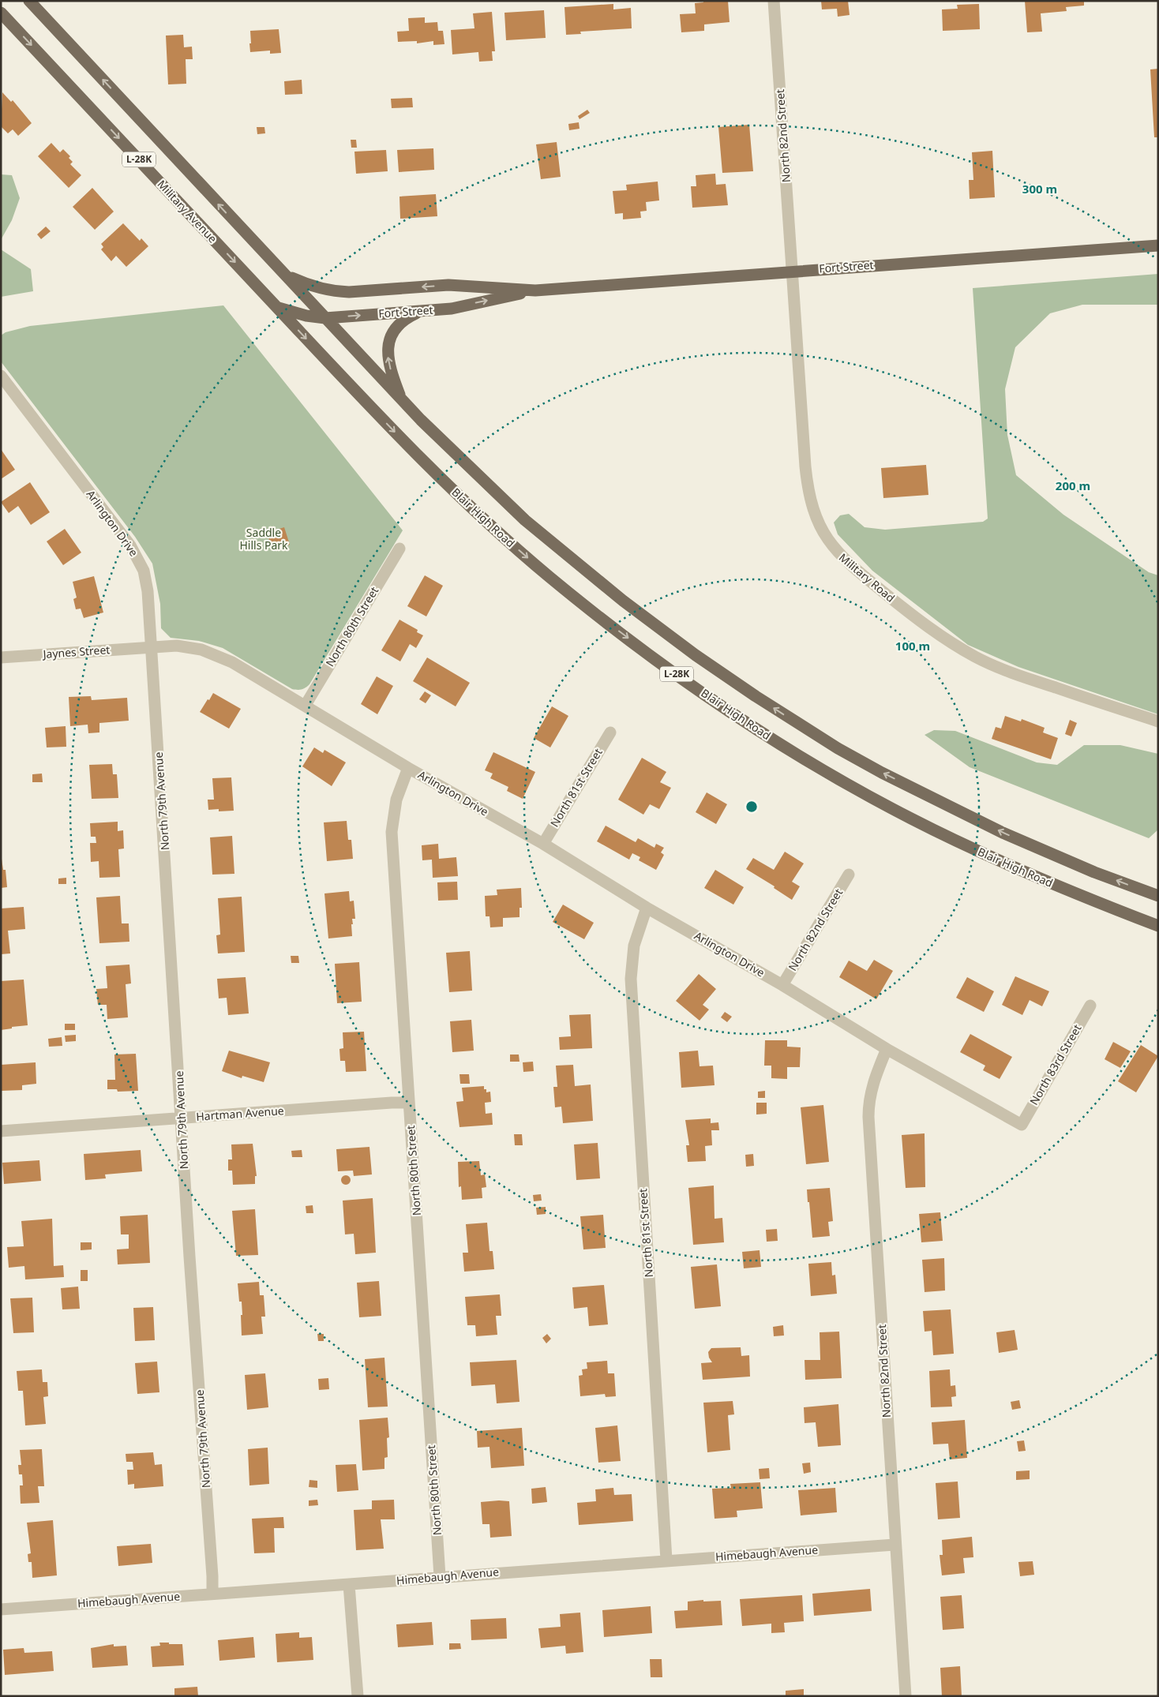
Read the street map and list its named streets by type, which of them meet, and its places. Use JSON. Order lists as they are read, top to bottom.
{
  "streets": {
    "main road": [
      "L-28K",
      "Military Avenue",
      "Fort Street",
      "Blair High Road"
    ],
    "street": [
      "North 82nd Street",
      "Arlington Drive",
      "Military Road",
      "North 80th Street",
      "Jaynes Street",
      "North 81st Street",
      "North 79th Avenue",
      "North 83rd Street",
      "Hartman Avenue",
      "Himebaugh Avenue"
    ]
  },
  "crossings": [
    ["North 82nd Street", "Fort Street"],
    ["North 82nd Street", "Arlington Drive"],
    ["North 82nd Street", "Military Road"],
    ["North 82nd Street", "Himebaugh Avenue"],
    ["L-28K", "Fort Street"],
    ["Military Avenue", "Fort Street"],
    ["Military Avenue", "Blair High Road"],
    ["Fort Street", "Blair High Road"],
    ["Fort Street", "Military Road"],
    ["Arlington Drive", "North 80th Street"],
    ["Arlington Drive", "Jaynes Street"],
    ["Arlington Drive", "North 81st Street"],
    ["Arlington Drive", "North 79th Avenue"],
    ["Arlington Drive", "North 83rd Street"],
    ["North 80th Street", "Hartman Avenue"],
    ["North 80th Street", "Himebaugh Avenue"],
    ["Jaynes Street", "North 79th Avenue"],
    ["North 81st Street", "Himebaugh Avenue"],
    ["North 79th Avenue", "Hartman Avenue"],
    ["North 79th Avenue", "Himebaugh Avenue"]
  ],
  "parks": ["Saddle Hills Park"],
  "rings": ["300 m", "200 m", "100 m"]
}
